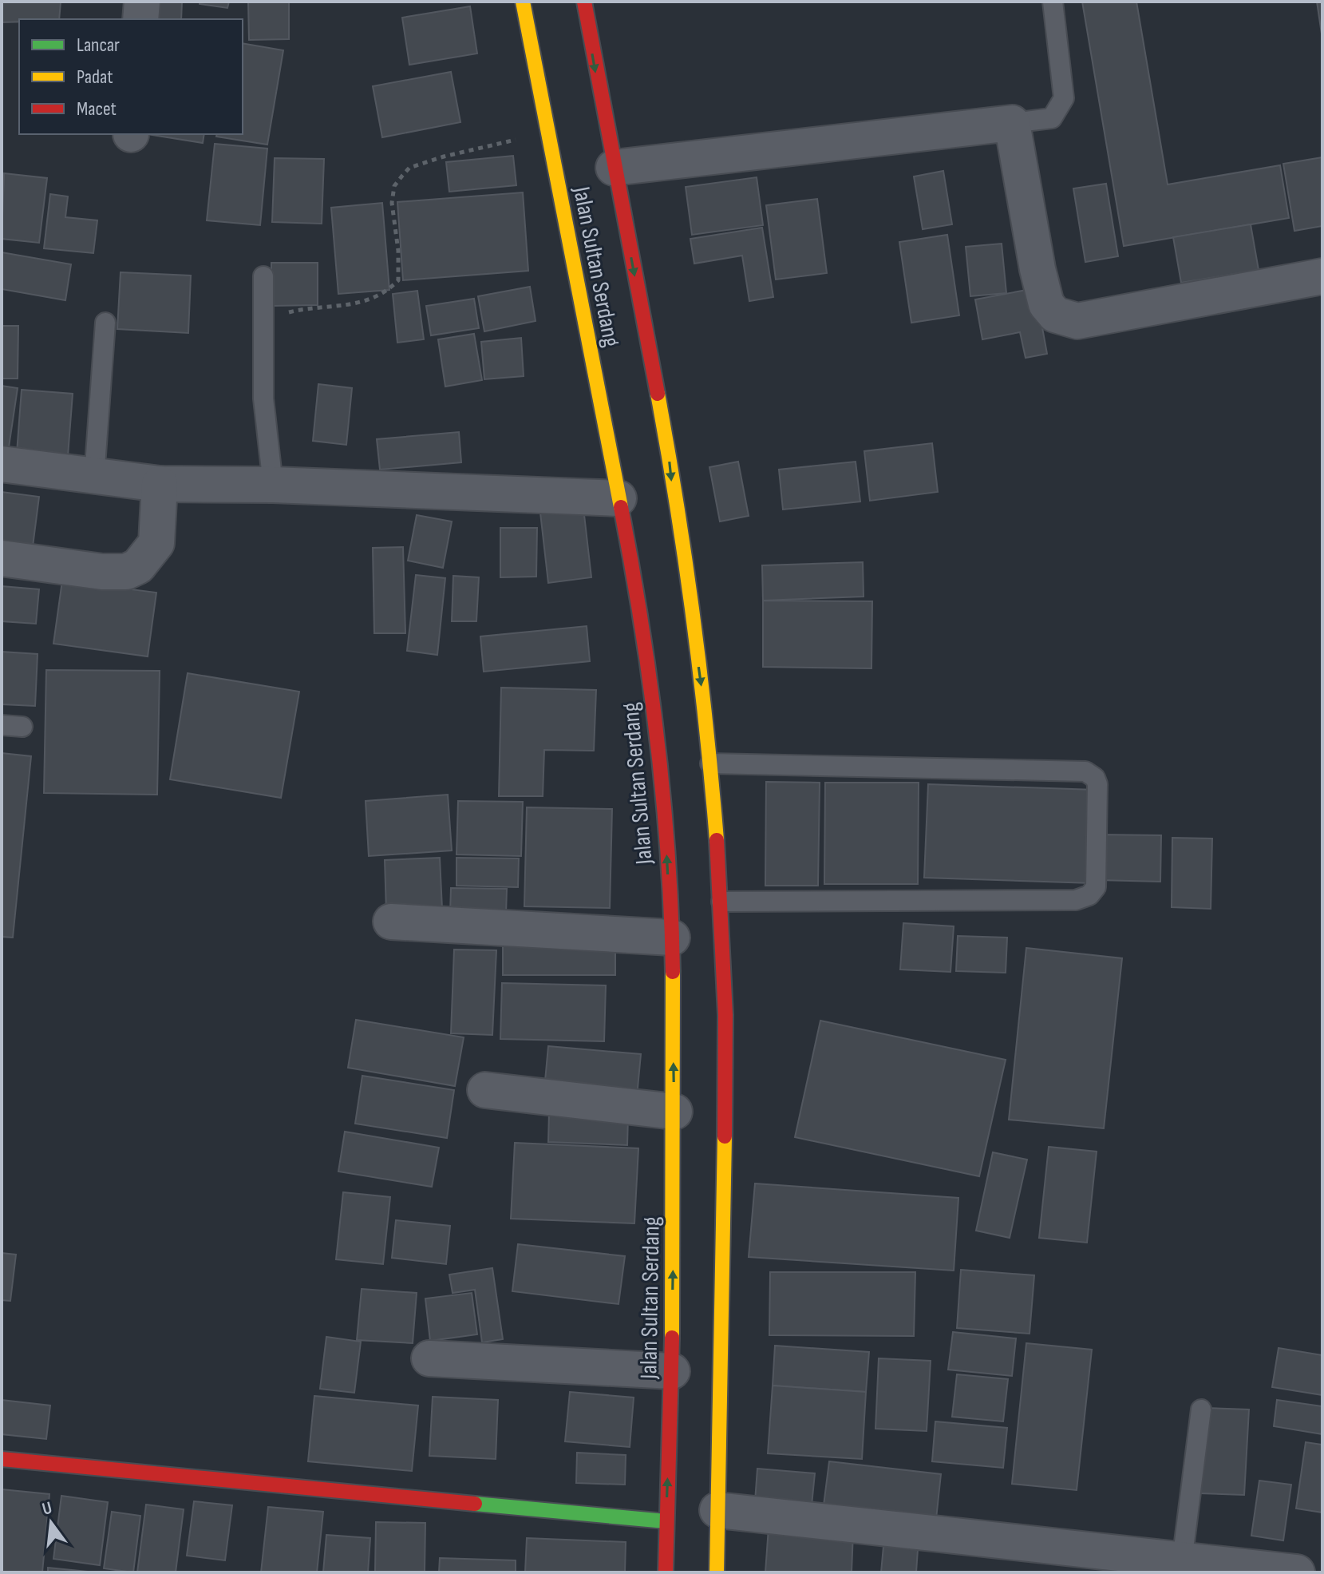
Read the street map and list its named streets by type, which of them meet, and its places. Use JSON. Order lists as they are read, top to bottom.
{
  "streets": {
    "main road": ["Jalan Sultan Serdang"]
  },
  "legend": ["Lancar", "Padat", "Macet"],
  "north": "top"
}
